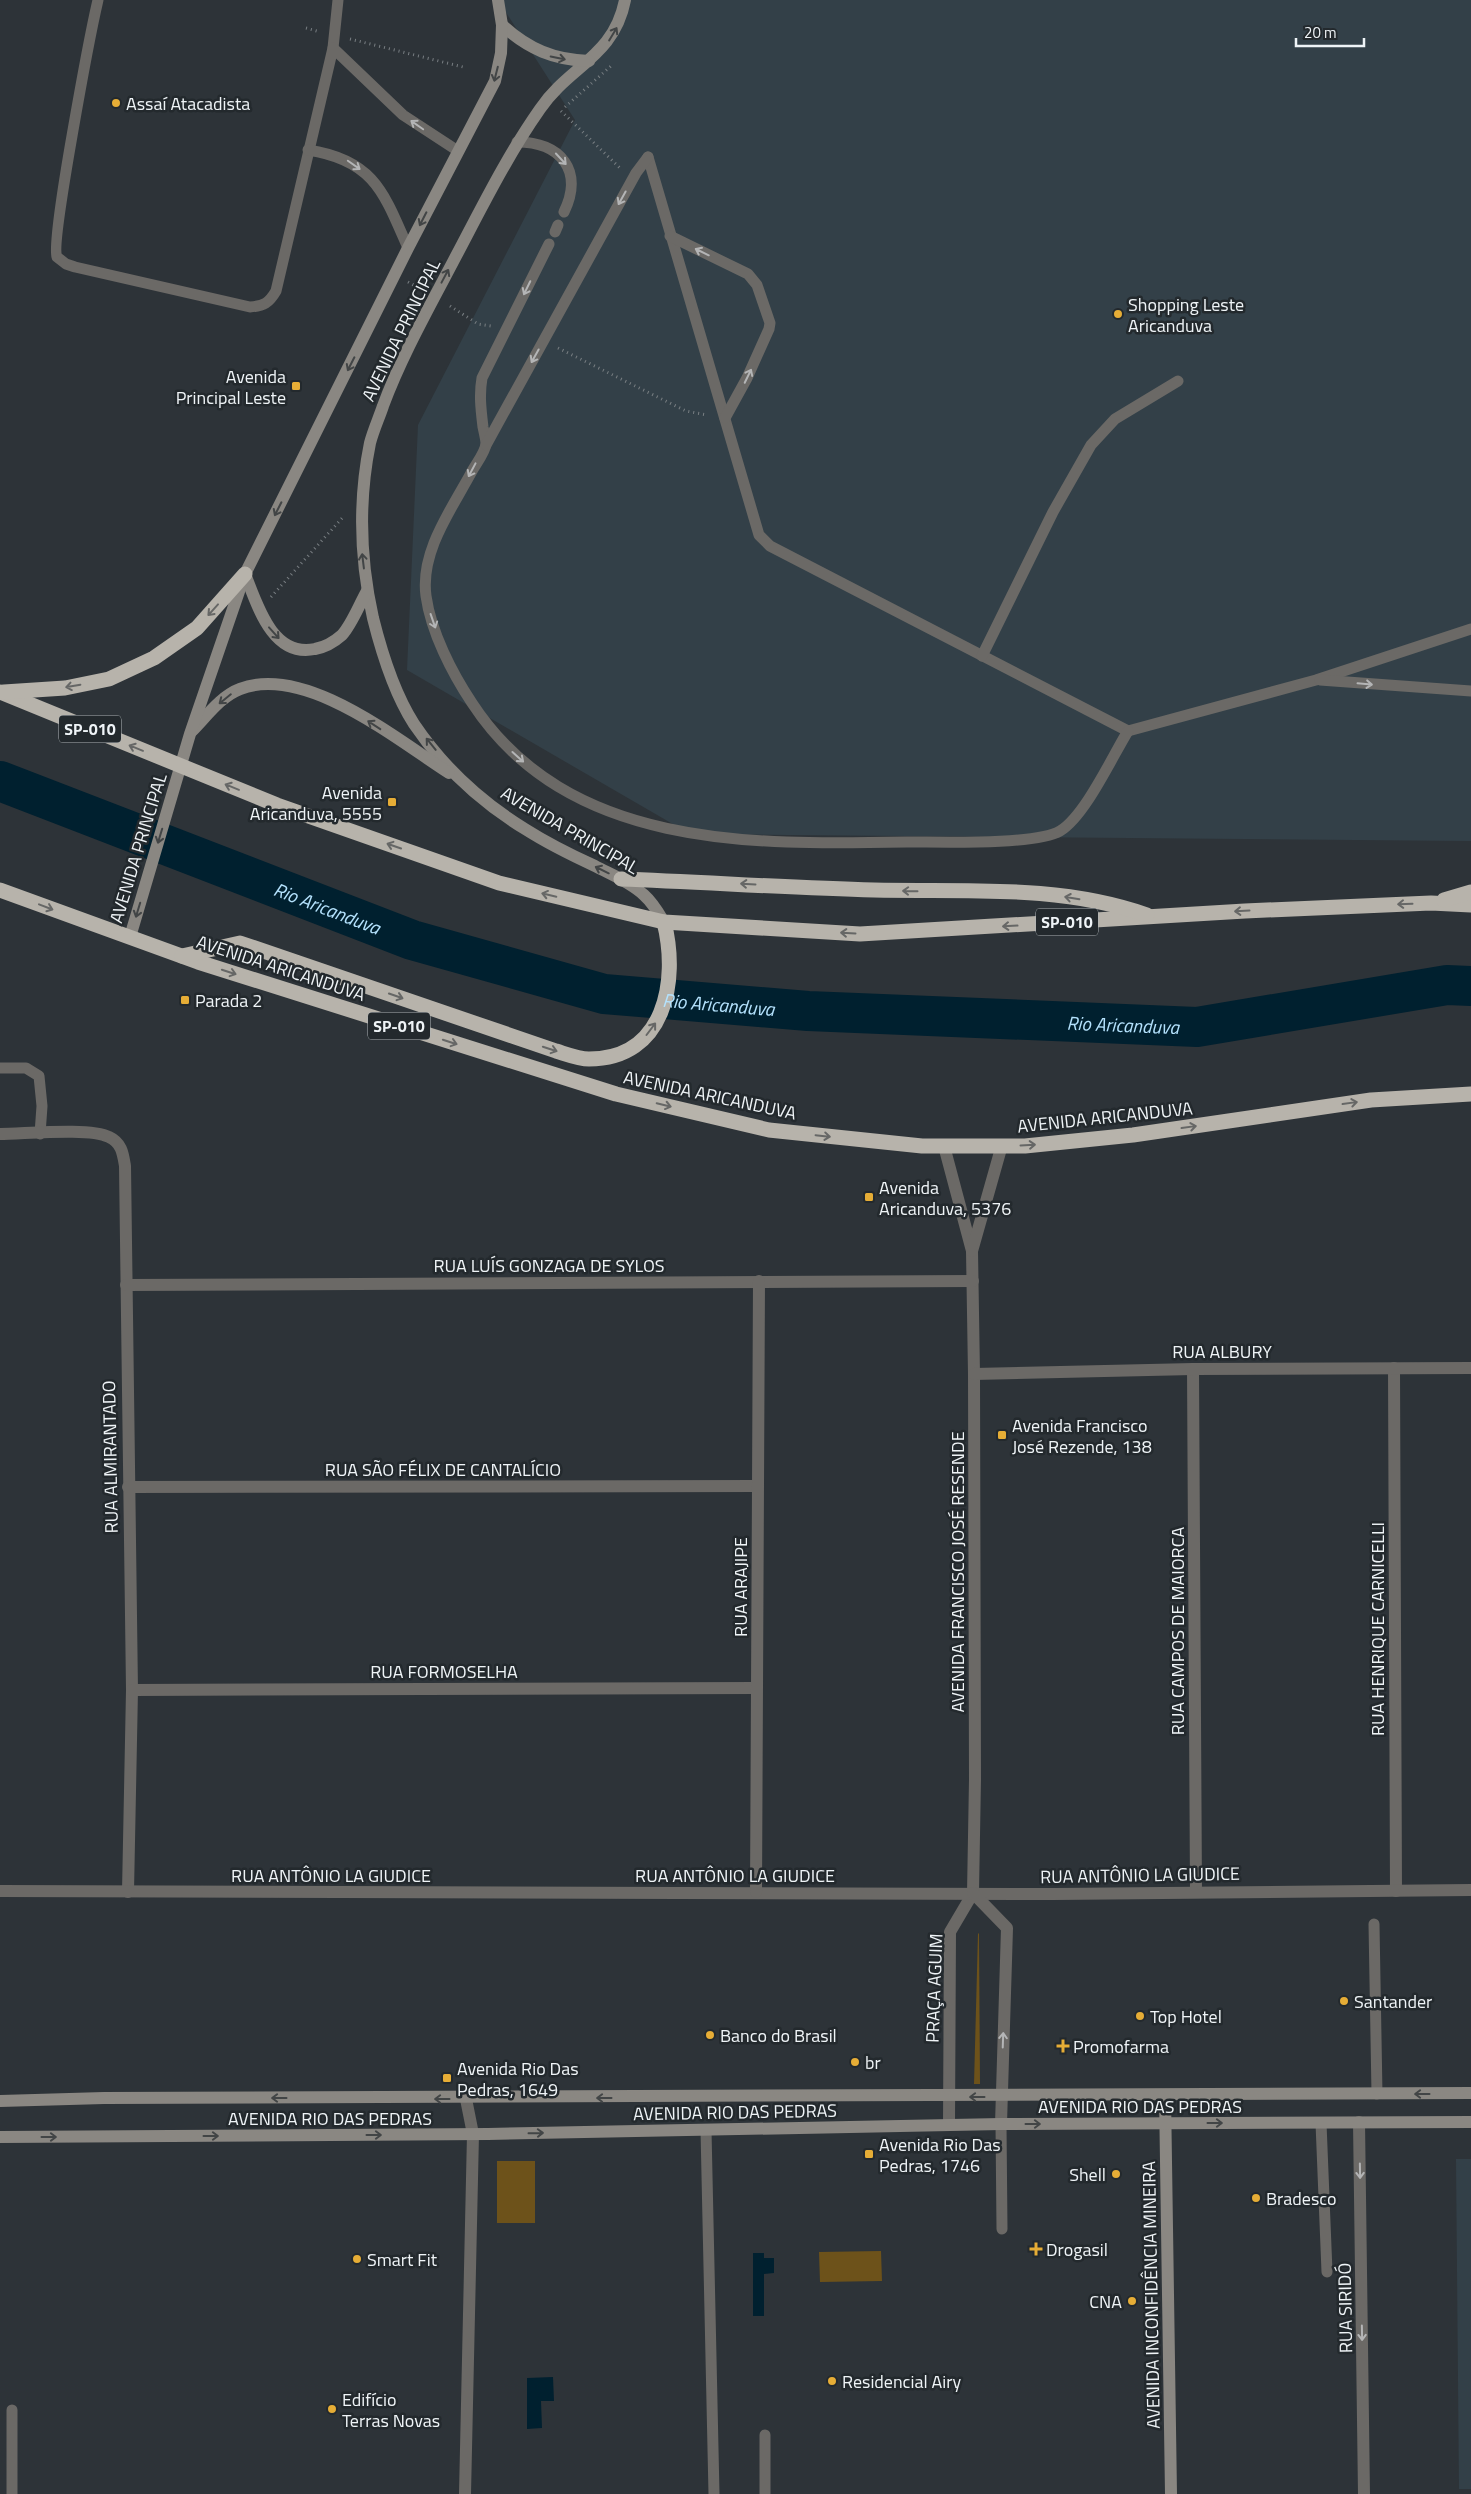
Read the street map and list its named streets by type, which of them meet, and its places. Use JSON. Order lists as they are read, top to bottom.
{
  "streets": {
    "highway": ["SP-010", "AVENIDA ARICANDUVA"],
    "street": [
      "AVENIDA PRINCIPAL",
      "RUA LUÍS GONZAGA DE SYLOS",
      "RUA ALBURY",
      "RUA ALMIRANTADO",
      "RUA SÃO FÉLIX DE CANTALÍCIO",
      "AVENIDA FRANCISCO JOSÉ RESENDE",
      "RUA ARAJIPE",
      "RUA HENRIQUE CARNICELLI",
      "RUA CAMPOS DE MAIORCA",
      "RUA FORMOSELHA",
      "RUA ANTÔNIO LA GIUDICE",
      "PRAÇA AGUIM",
      "AVENIDA RIO DAS PEDRAS",
      "AVENIDA INCONFIDÊNCIA MINEIRA",
      "RUA SIRIDÓ"
    ]
  },
  "crossings": [
    ["AVENIDA PRINCIPAL", "SP-010"],
    ["AVENIDA PRINCIPAL", "AVENIDA ARICANDUVA"],
    ["AVENIDA ARICANDUVA", "AVENIDA FRANCISCO JOSÉ RESENDE"],
    ["RUA LUÍS GONZAGA DE SYLOS", "RUA ALMIRANTADO"],
    ["RUA LUÍS GONZAGA DE SYLOS", "AVENIDA FRANCISCO JOSÉ RESENDE"],
    ["RUA LUÍS GONZAGA DE SYLOS", "RUA ARAJIPE"],
    ["RUA ALBURY", "AVENIDA FRANCISCO JOSÉ RESENDE"],
    ["RUA ALBURY", "RUA HENRIQUE CARNICELLI"],
    ["RUA ALBURY", "RUA CAMPOS DE MAIORCA"],
    ["RUA ALMIRANTADO", "RUA SÃO FÉLIX DE CANTALÍCIO"],
    ["RUA ALMIRANTADO", "RUA FORMOSELHA"],
    ["RUA ALMIRANTADO", "RUA ANTÔNIO LA GIUDICE"],
    ["RUA SÃO FÉLIX DE CANTALÍCIO", "RUA ARAJIPE"],
    ["AVENIDA FRANCISCO JOSÉ RESENDE", "RUA ANTÔNIO LA GIUDICE"],
    ["AVENIDA FRANCISCO JOSÉ RESENDE", "PRAÇA AGUIM"],
    ["RUA ARAJIPE", "RUA FORMOSELHA"],
    ["RUA ARAJIPE", "RUA ANTÔNIO LA GIUDICE"],
    ["RUA HENRIQUE CARNICELLI", "RUA ANTÔNIO LA GIUDICE"],
    ["RUA CAMPOS DE MAIORCA", "RUA ANTÔNIO LA GIUDICE"],
    ["RUA ANTÔNIO LA GIUDICE", "PRAÇA AGUIM"],
    ["PRAÇA AGUIM", "AVENIDA RIO DAS PEDRAS"],
    ["AVENIDA RIO DAS PEDRAS", "AVENIDA INCONFIDÊNCIA MINEIRA"],
    ["AVENIDA RIO DAS PEDRAS", "RUA SIRIDÓ"]
  ],
  "one_way": ["AVENIDA ARICANDUVA", "RUA SIRIDÓ"],
  "water": ["Rio Aricanduva"],
  "places": {
    "other": [
      "Assaí Atacadista",
      "Shopping Leste Aricanduva",
      "Santander",
      "Top Hotel",
      "Banco do Brasil",
      "br",
      "Shell",
      "Bradesco",
      "Smart Fit",
      "CNA",
      "Residencial Airy",
      "Edifício Terras Novas"
    ],
    "transit": [
      "Avenida Principal Leste",
      "Avenida Aricanduva, 5555",
      "Parada 2",
      "Avenida Aricanduva, 5376",
      "Avenida Francisco José Rezende, 138",
      "Avenida Rio Das Pedras, 1649",
      "Avenida Rio Das Pedras, 1746"
    ],
    "health": ["Promofarma", "Drogasil"]
  },
  "scale_bar": "20 m"
}
